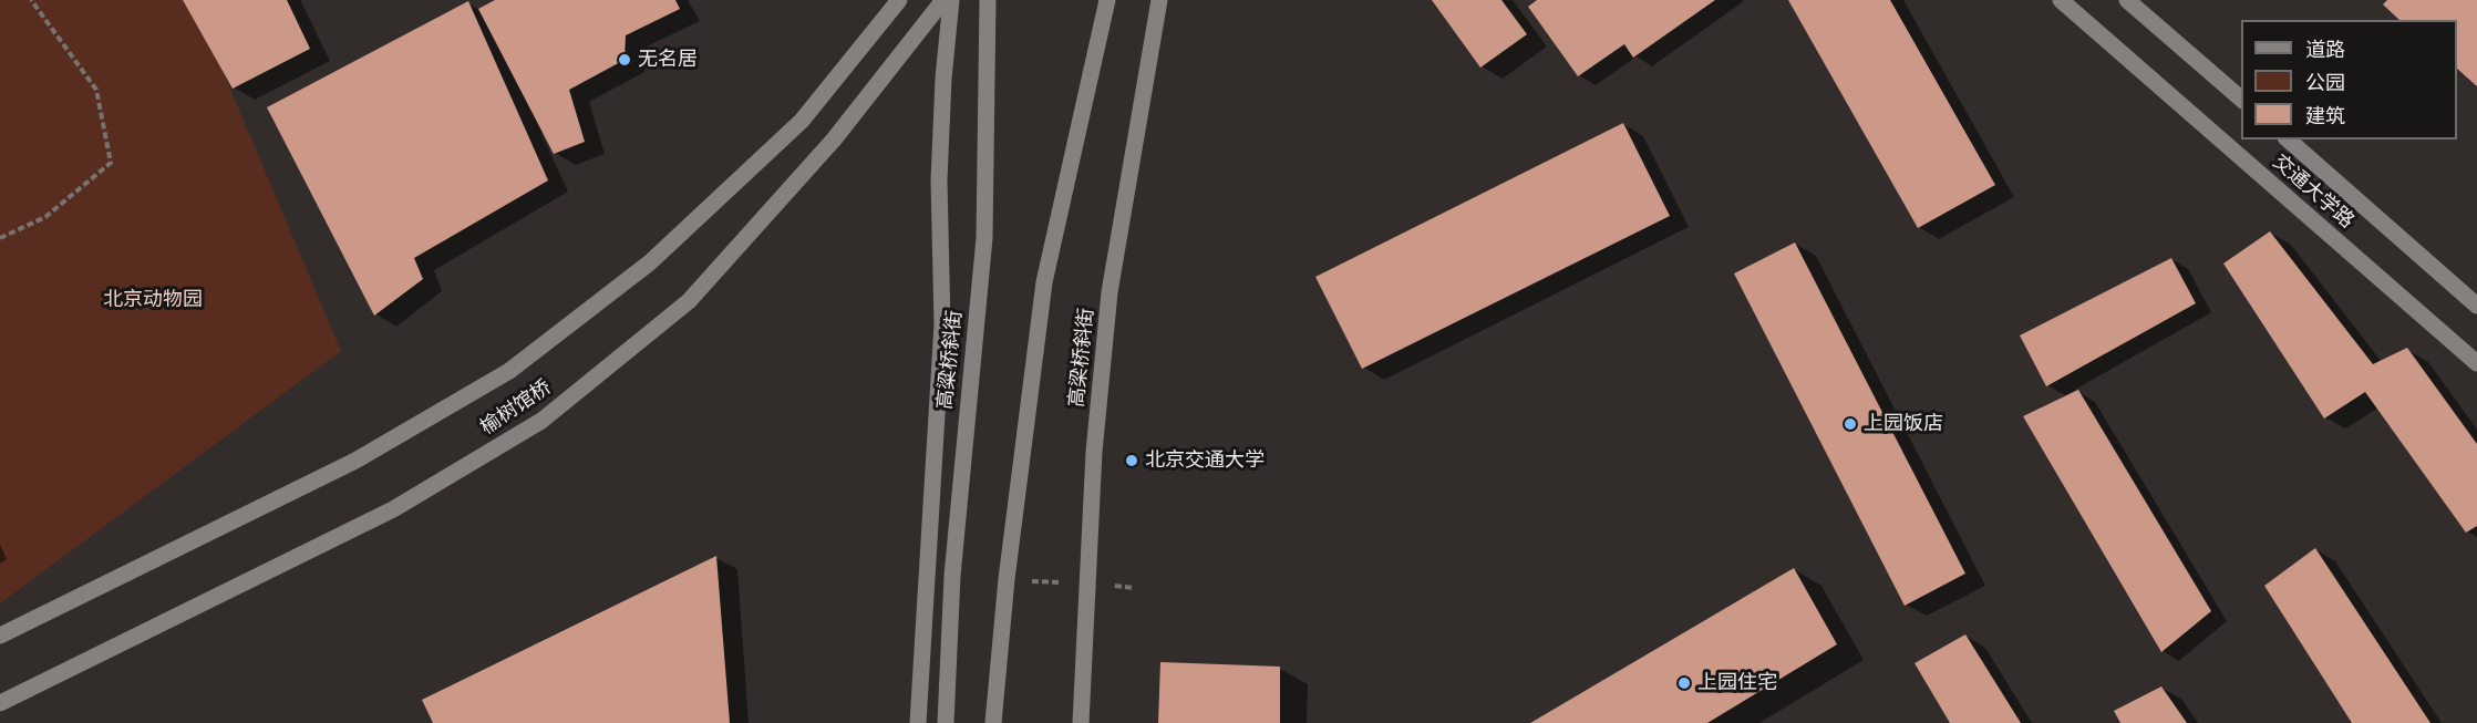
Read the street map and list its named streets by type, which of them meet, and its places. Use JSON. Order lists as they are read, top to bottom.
{
  "streets": {
    "main road": [
      "交通大学路",
      "高梁桥斜街",
      "高粱桥斜街",
      "榆树馆桥"
    ]
  },
  "parks": ["北京动物园"],
  "places": [
    "无名居",
    "上园饭店",
    "北京交通大学",
    "上园住宅"
  ],
  "legend": ["道路", "公园", "建筑"]
}
